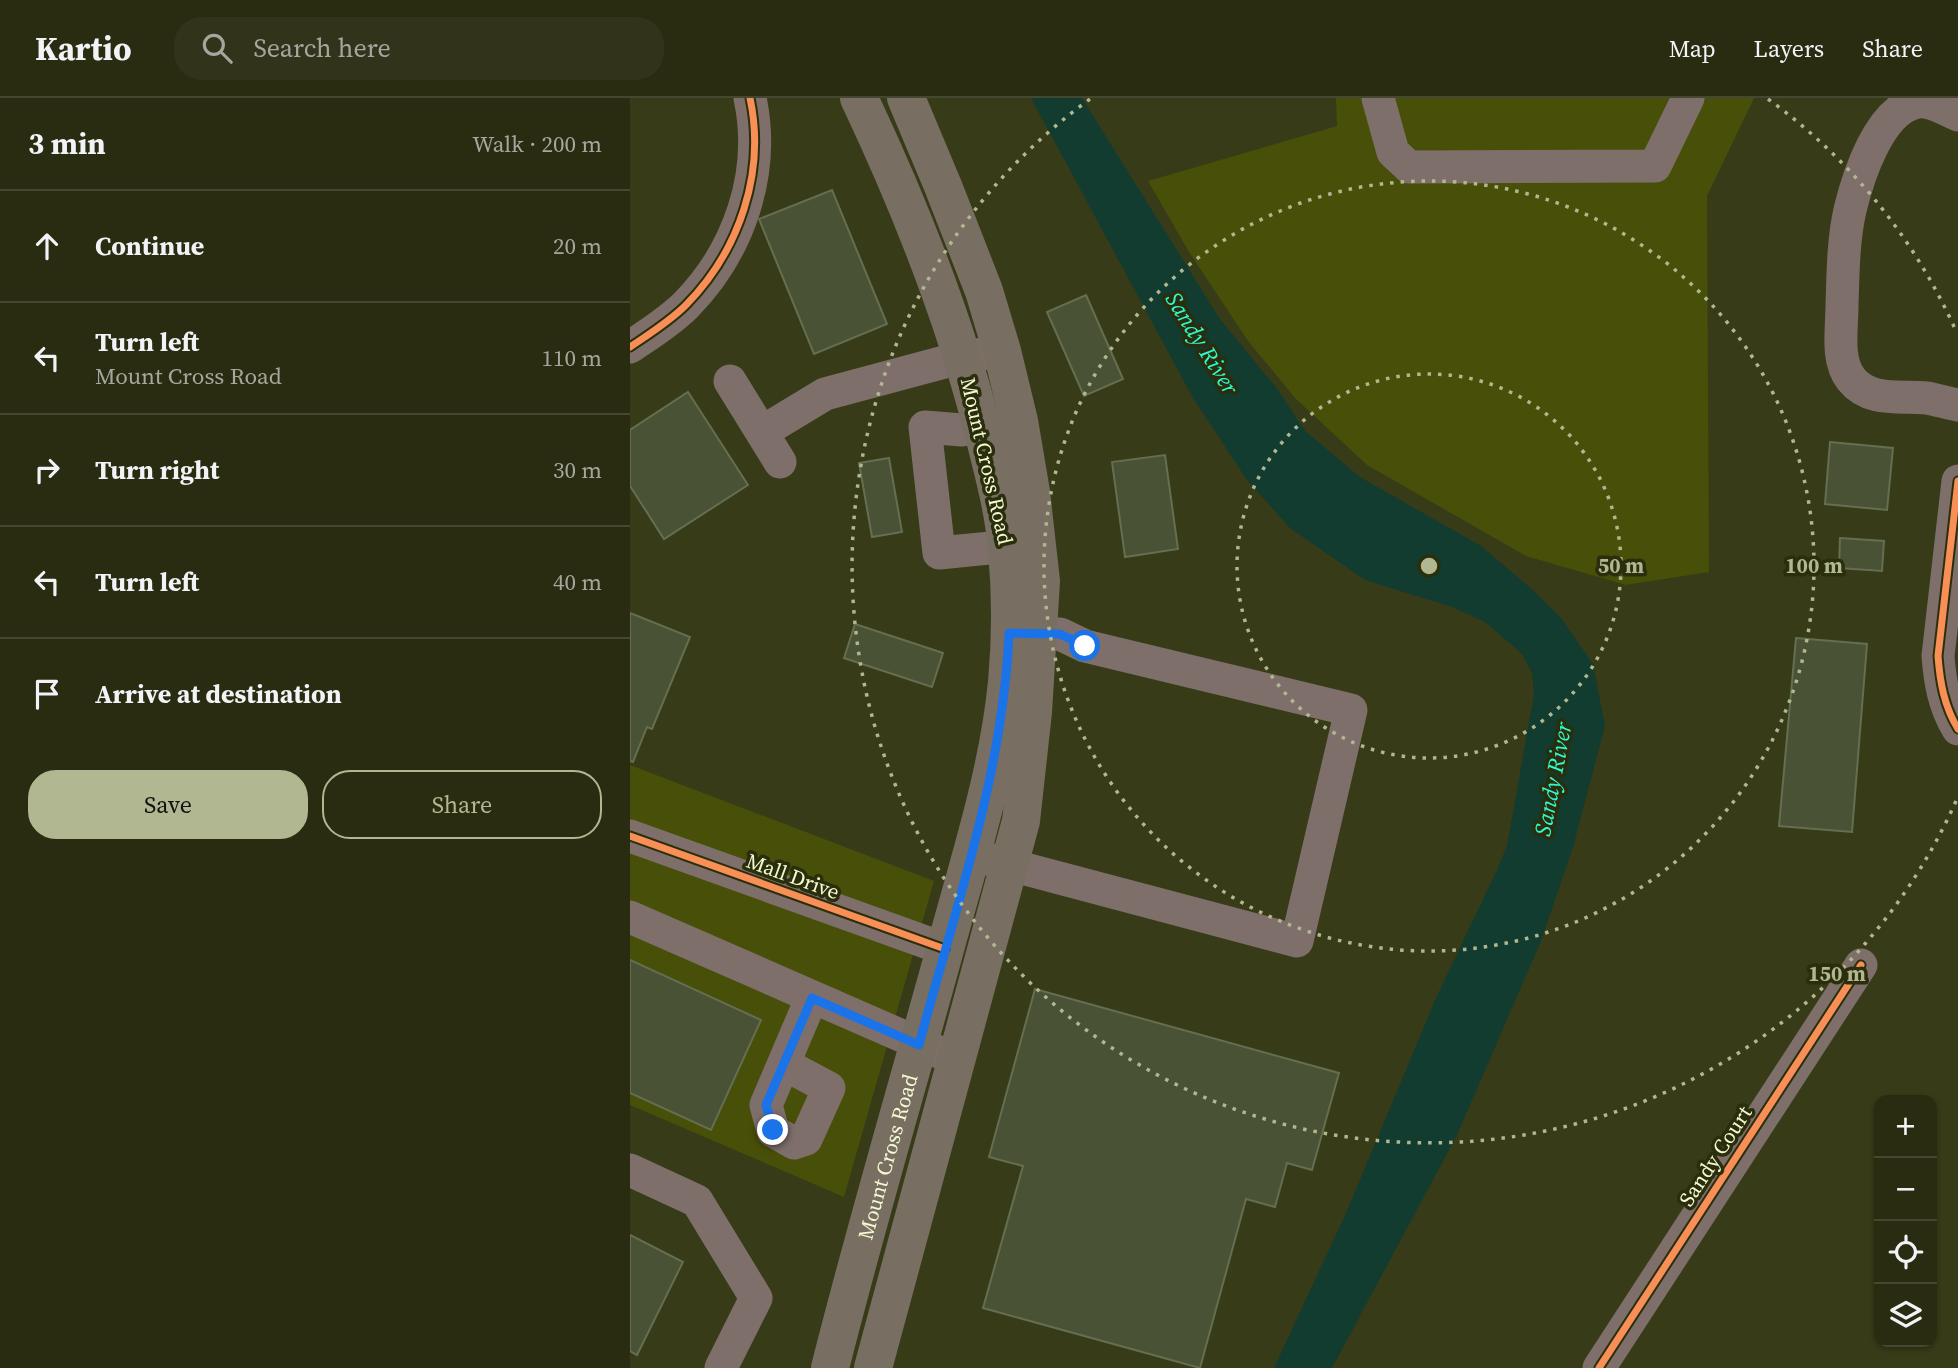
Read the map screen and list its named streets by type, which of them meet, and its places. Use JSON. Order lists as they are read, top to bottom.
{
  "streets": {
    "main road": ["Mount Cross Road"],
    "street": ["Mall Drive", "Sandy Court"]
  },
  "crossings": [
    ["Mount Cross Road", "Mall Drive"]
  ],
  "water": ["Sandy River"],
  "page": {
    "header": "Kartio",
    "search": "Search here",
    "nav": ["Map", "Layers", "Share"],
    "heading": ["3 min", "Walk · 200 m"],
    "list": [
      ["Continue", "20 m"],
      ["Turn left", "Mount Cross Road", "110 m"],
      ["Turn right", "30 m"],
      ["Turn left", "40 m"],
      "Arrive at destination"
    ],
    "buttons": ["Save", "Share"],
    "map_buttons": ["+", "−"]
  },
  "rings": ["50 m", "100 m", "150 m"]
}
